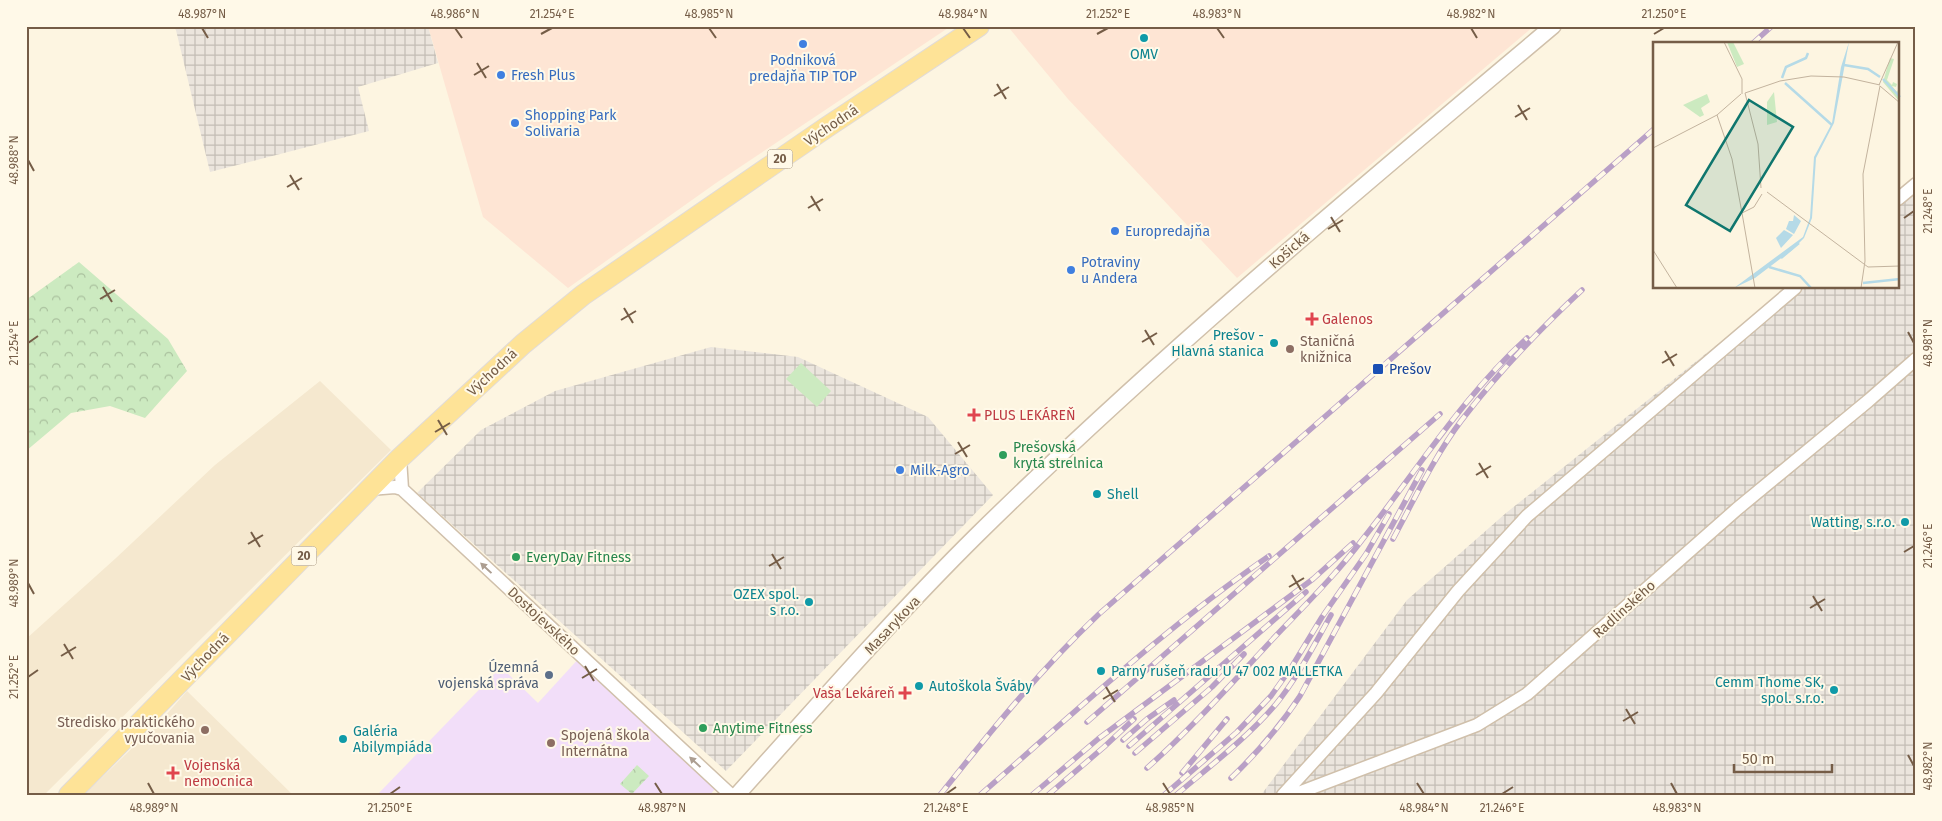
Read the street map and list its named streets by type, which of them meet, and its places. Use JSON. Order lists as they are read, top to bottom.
{
  "streets": {
    "main road": ["Východná", "20"],
    "street": [
      "Košická",
      "Radlinského",
      "Dostojevského",
      "Masarykova"
    ]
  },
  "crossings": [
    ["Košická", "Masarykova"]
  ],
  "one_way": ["Dostojevského"],
  "places": {
    "other": [
      "OMV",
      "Podniková predajňa TIP TOP",
      "Fresh Plus",
      "Shopping Park Solivaria",
      "Europredajňa",
      "Potraviny u Andera",
      "Prešov - Hlavná stanica",
      "Staničná knižnica",
      "Prešovská krytá strelnica",
      "Milk-Agro",
      "Shell",
      "Watting, s.r.o.",
      "EveryDay Fitness",
      "OZEX spol. s r.o.",
      "Parný rušeň radu U 47 002 MALLETKA",
      "Územná vojenská správa",
      "Autoškola Šváby",
      "Cemm Thome SK, spol. s.r.o.",
      "Anytime Fitness",
      "Stredisko praktického vyučovania",
      "Galéria Abilympiáda",
      "Spojená škola Internátna"
    ],
    "health": [
      "Galenos",
      "PLUS LEKÁREŇ",
      "Vaša Lekáreň",
      "Vojenská nemocnica"
    ],
    "transit": ["Prešov"]
  },
  "scale_bar": "50 m",
  "coordinates": [
    "48.987°N",
    "48.986°N",
    "21.254°E",
    "48.985°N",
    "48.984°N",
    "21.252°E",
    "48.983°N",
    "48.982°N",
    "21.250°E",
    "48.988°N",
    "21.248°E",
    "48.981°N",
    "21.246°E",
    "48.989°N"
  ]
}
